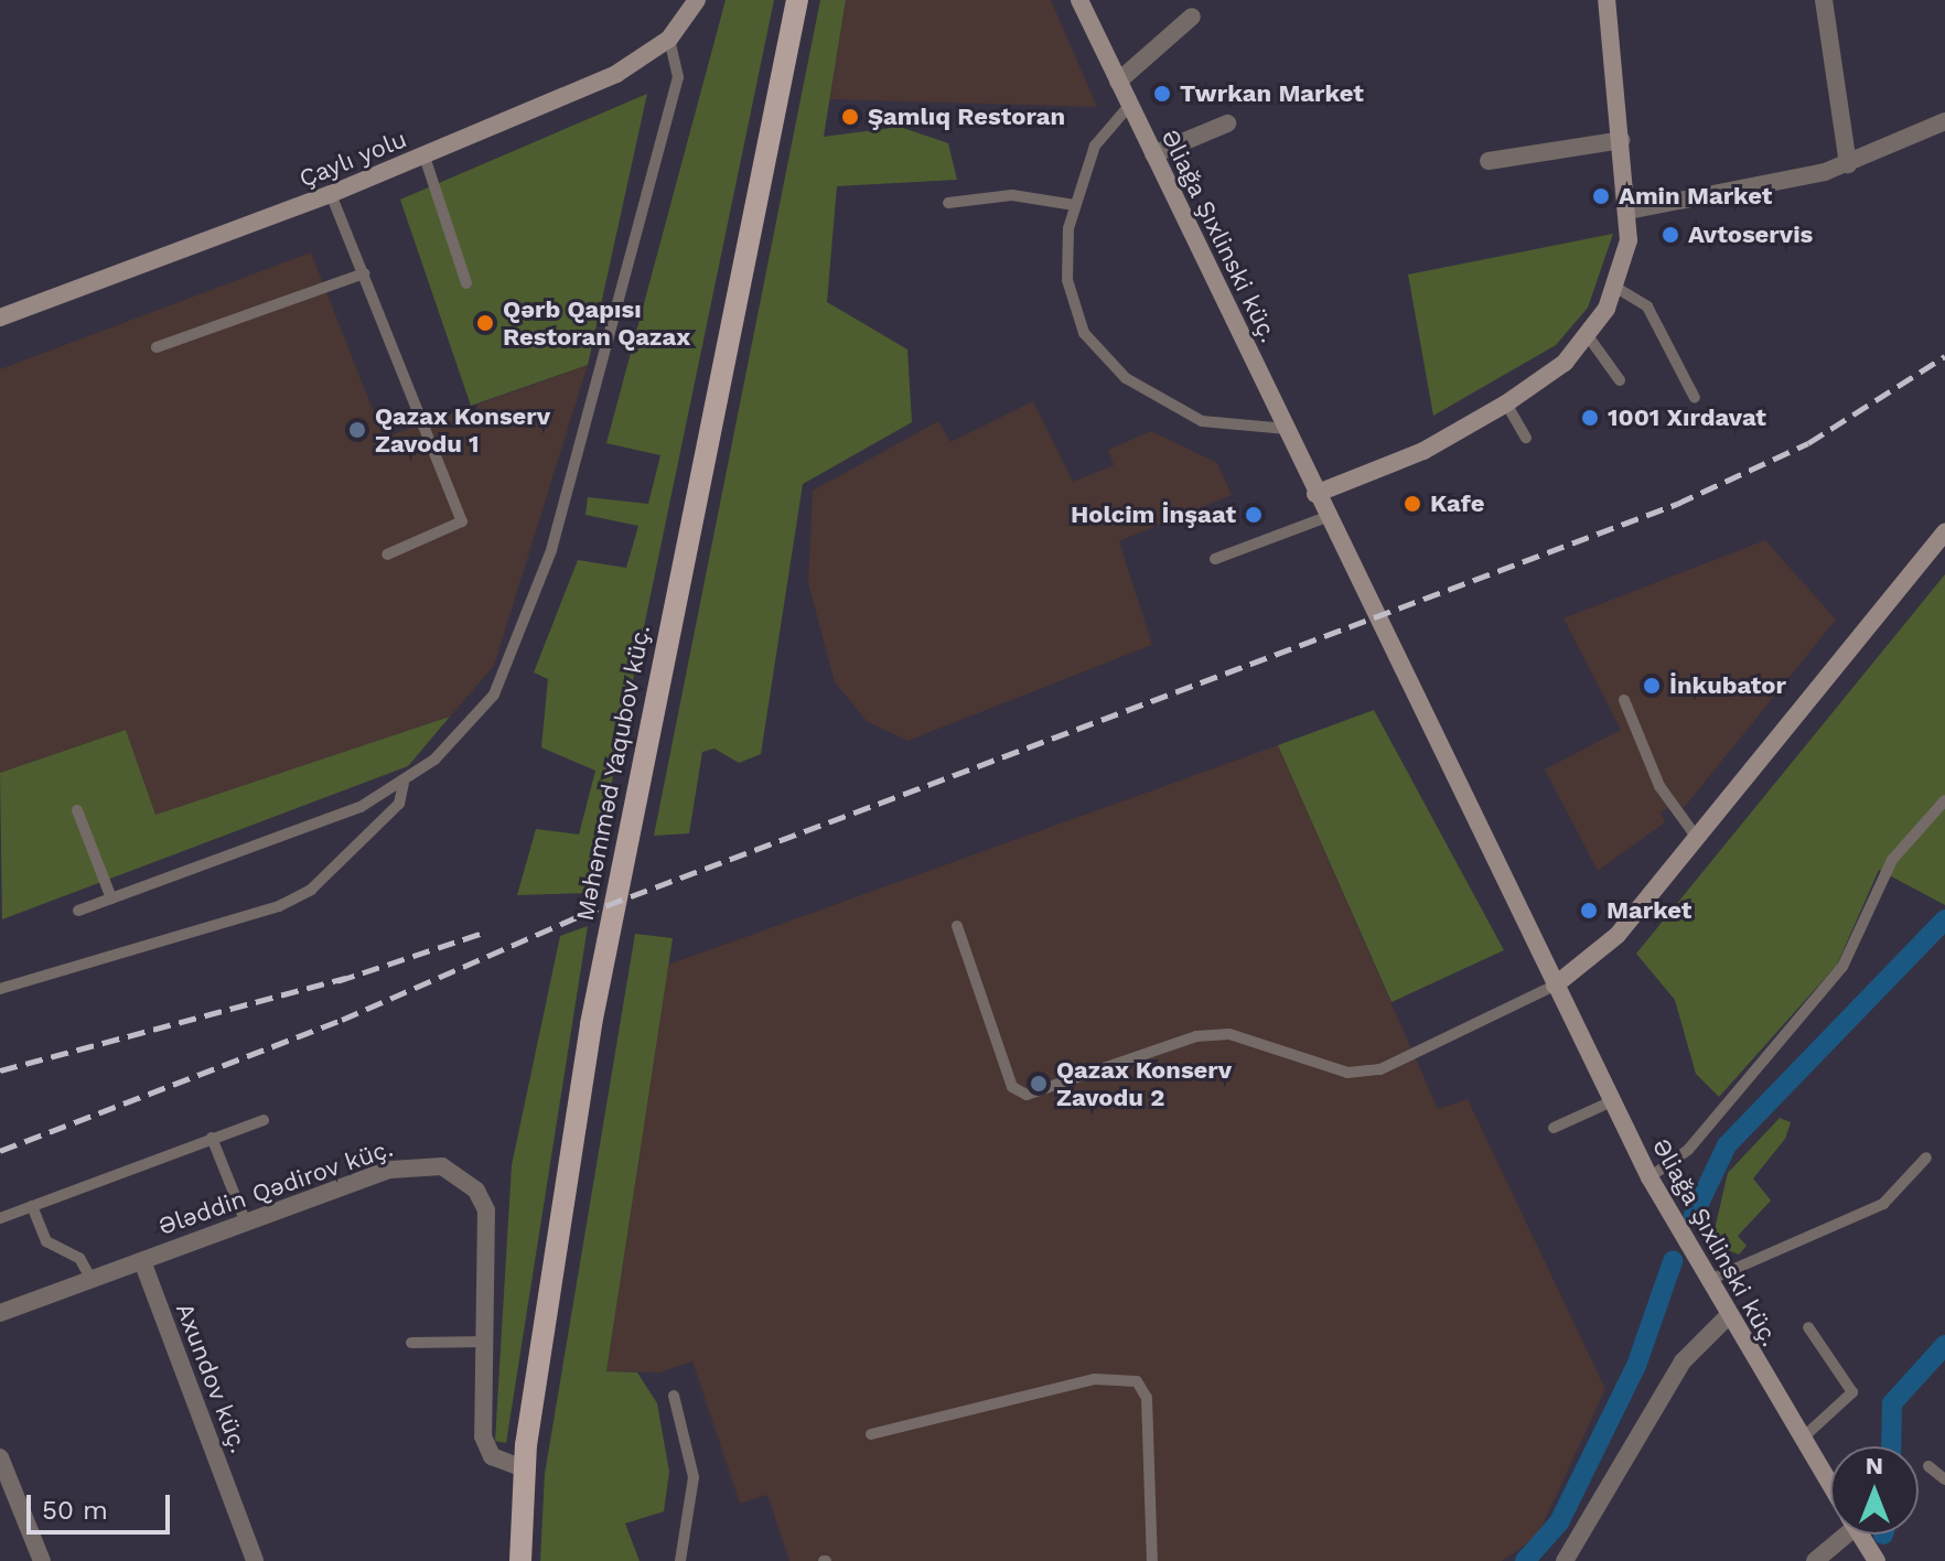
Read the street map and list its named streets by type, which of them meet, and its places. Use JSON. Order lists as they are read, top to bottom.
{
  "streets": {
    "main road": ["Məhəmməd Yaqubov küç."],
    "street": [
      "Çaylı yolu",
      "Əliağa Şıxlinski küç.",
      "Ələddin Qədirov küç.",
      "Axundov küç."
    ]
  },
  "crossings": [
    ["Məhəmməd Yaqubov küç.", "Ələddin Qədirov küç."],
    ["Ələddin Qədirov küç.", "Axundov küç."]
  ],
  "places": [
    "Twrkan Market",
    "Şamlıq Restoran",
    "Amin Market",
    "Avtoservis",
    "Qərb Qapısı Restoran Qazax",
    "1001 Xırdavat",
    "Qazax Konserv Zavodu 1",
    "Kafe",
    "Holcim İnşaat",
    "İnkubator",
    "Market",
    "Qazax Konserv Zavodu 2"
  ],
  "scale_bar": "50 m",
  "north": "top"
}
